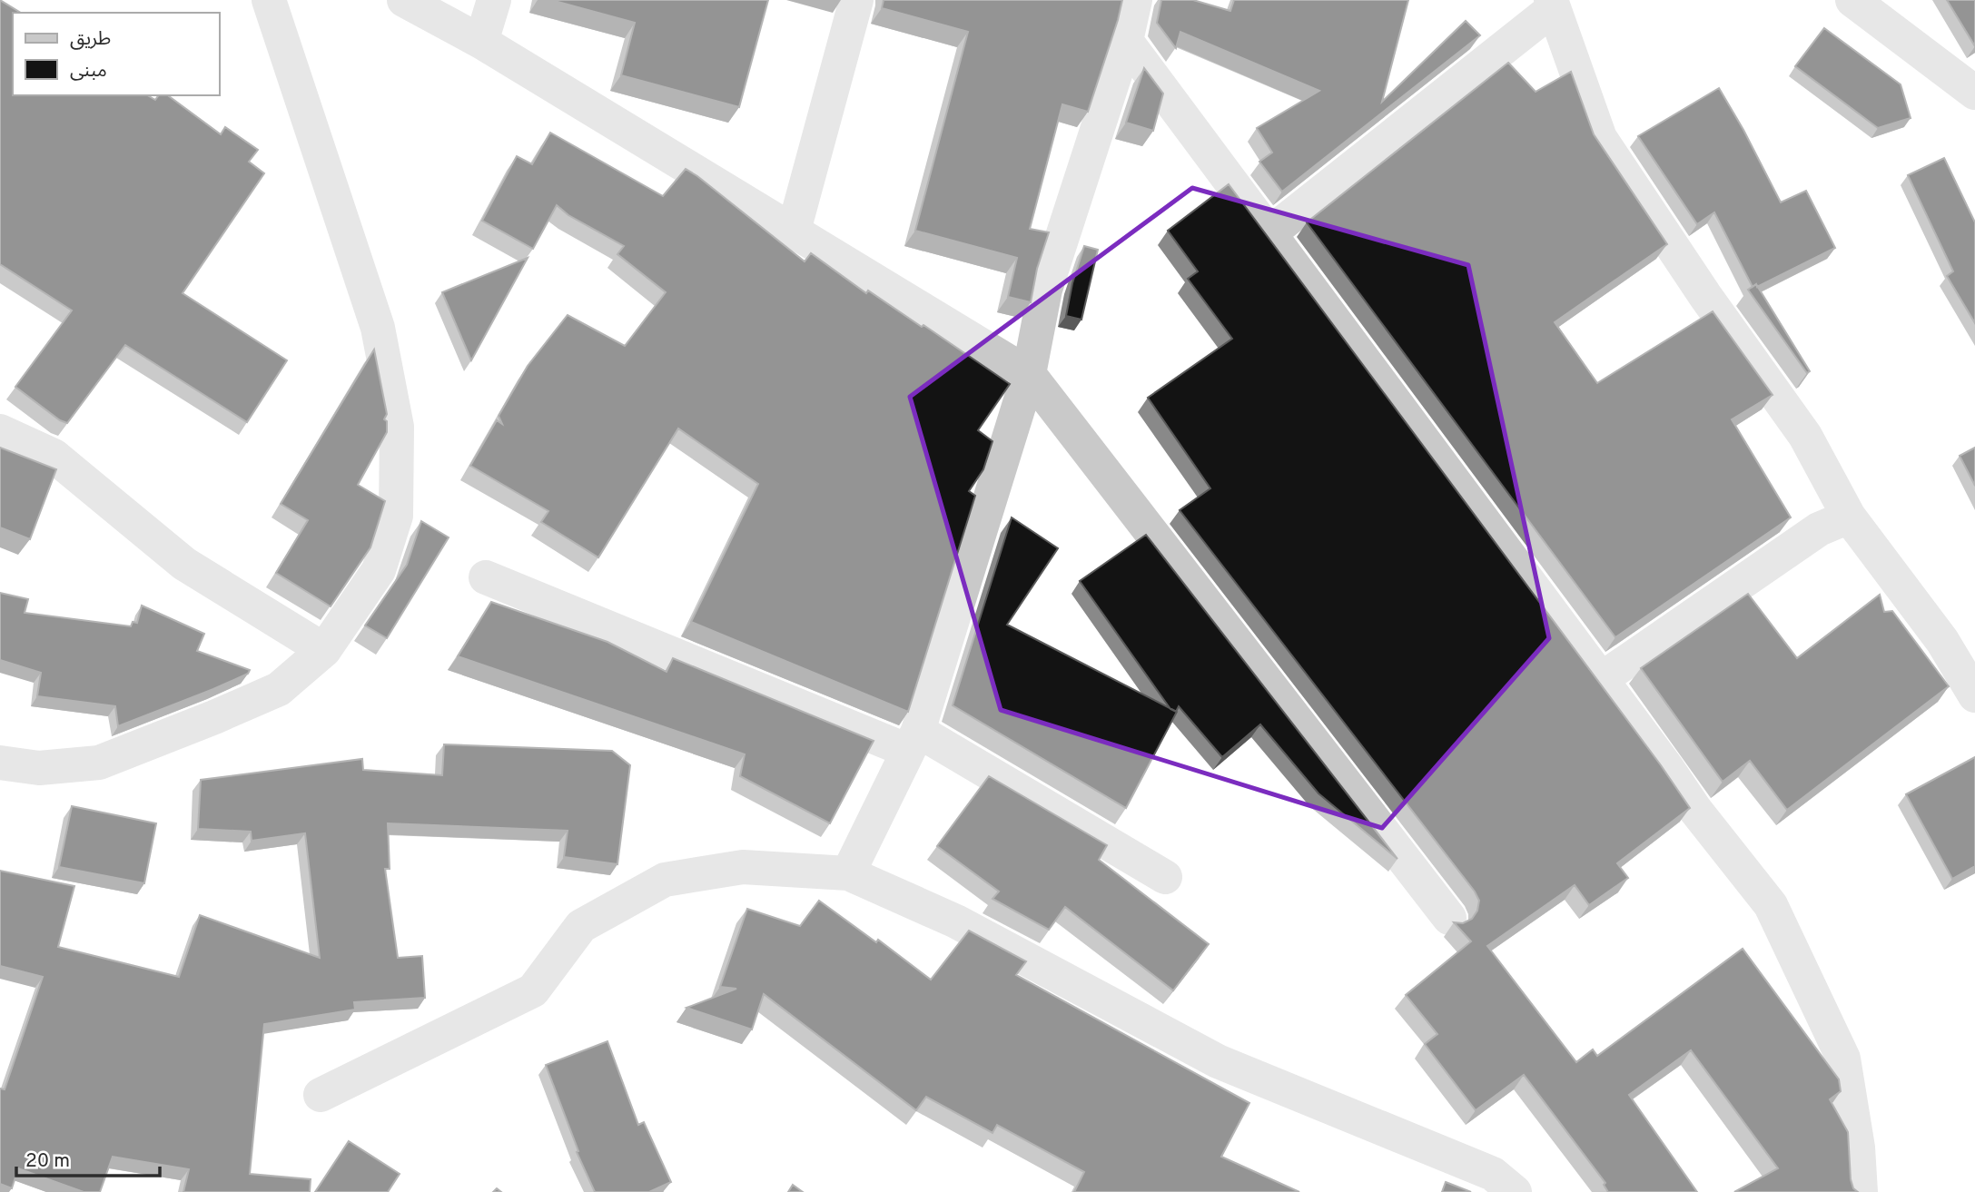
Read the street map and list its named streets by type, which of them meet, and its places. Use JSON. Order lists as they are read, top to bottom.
{
  "legend": ["طريق", "مبنى"],
  "scale_bar": "20 m"
}
